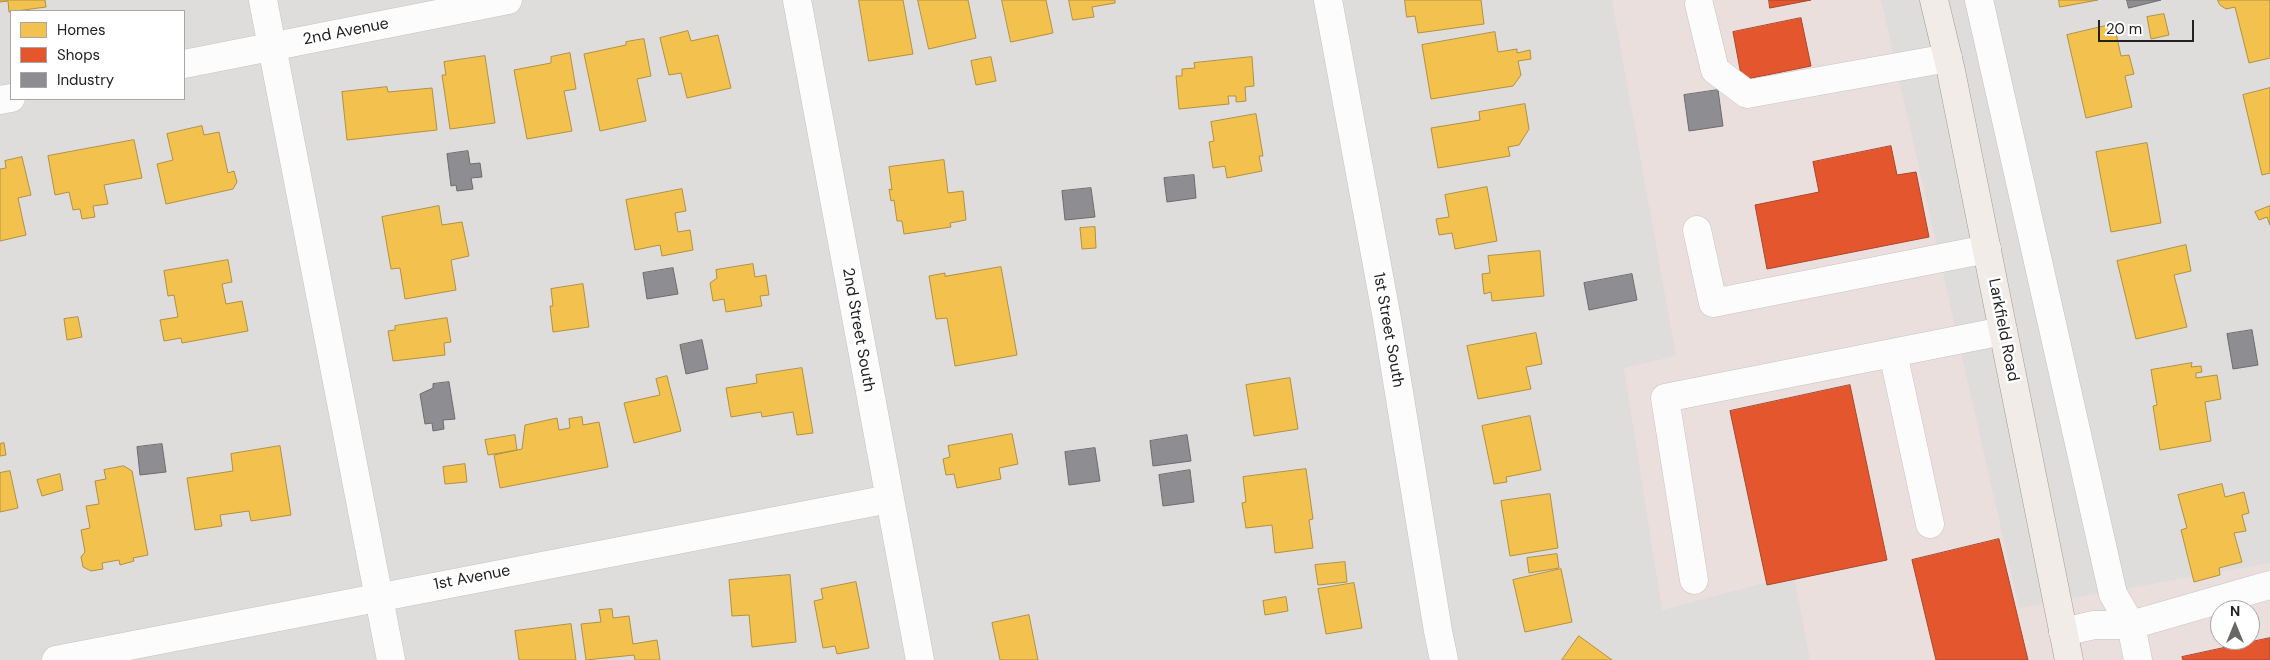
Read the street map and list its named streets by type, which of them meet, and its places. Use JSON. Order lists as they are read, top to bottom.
{
  "streets": {
    "main road": ["Larkfield Road"],
    "street": [
      "2nd Avenue",
      "2nd Street South",
      "1st Street South",
      "1st Avenue"
    ]
  },
  "crossings": [
    ["2nd Street South", "1st Avenue"]
  ],
  "legend": ["Homes", "Shops", "Industry"],
  "scale_bar": "20 m",
  "north": "top"
}
